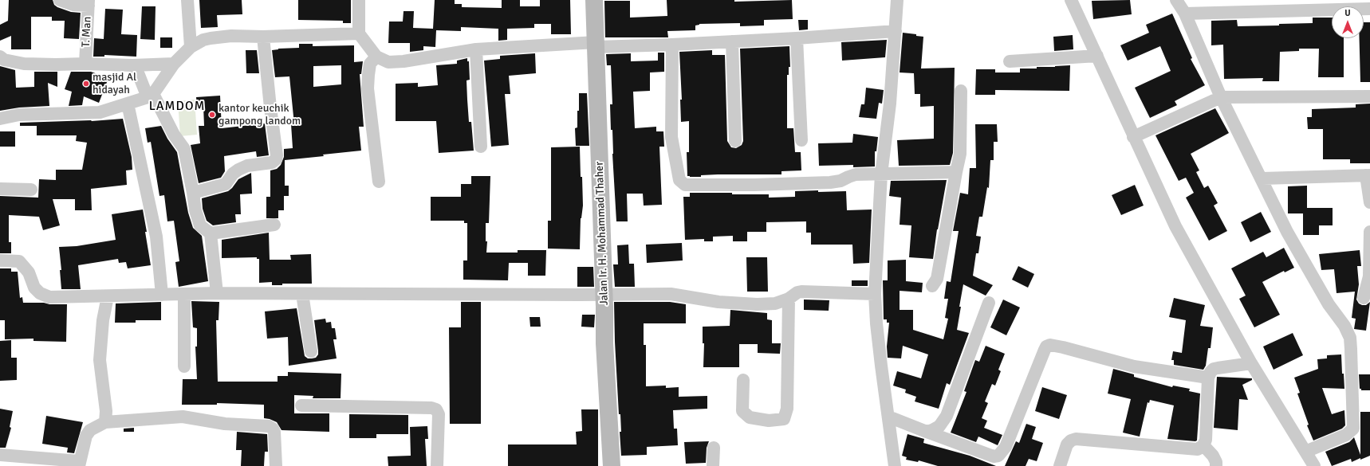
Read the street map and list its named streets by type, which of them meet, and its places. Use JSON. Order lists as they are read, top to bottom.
{
  "streets": {
    "main road": ["Jalan Ir. H. Mohammad Thaher"],
    "street": ["T. Man"]
  },
  "districts": ["LAMDOM"],
  "places": ["masjid Al hidayah", "kantor keuchik gampong landom"],
  "north": "top"
}
